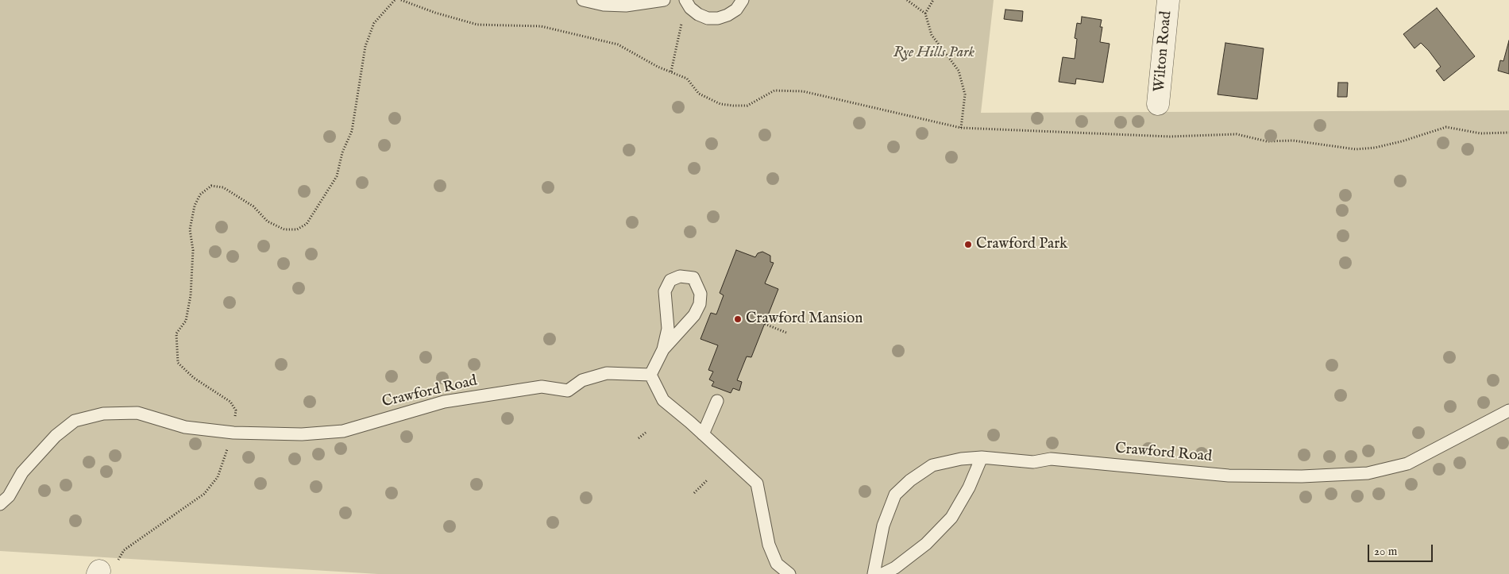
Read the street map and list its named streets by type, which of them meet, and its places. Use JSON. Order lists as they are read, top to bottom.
{
  "streets": {
    "street": ["Wilton Road"],
    "lane": ["Crawford Road"]
  },
  "parks": ["Rye Hills Park"],
  "places": ["Crawford Park", "Crawford Mansion"],
  "scale_bar": "20 m"
}
